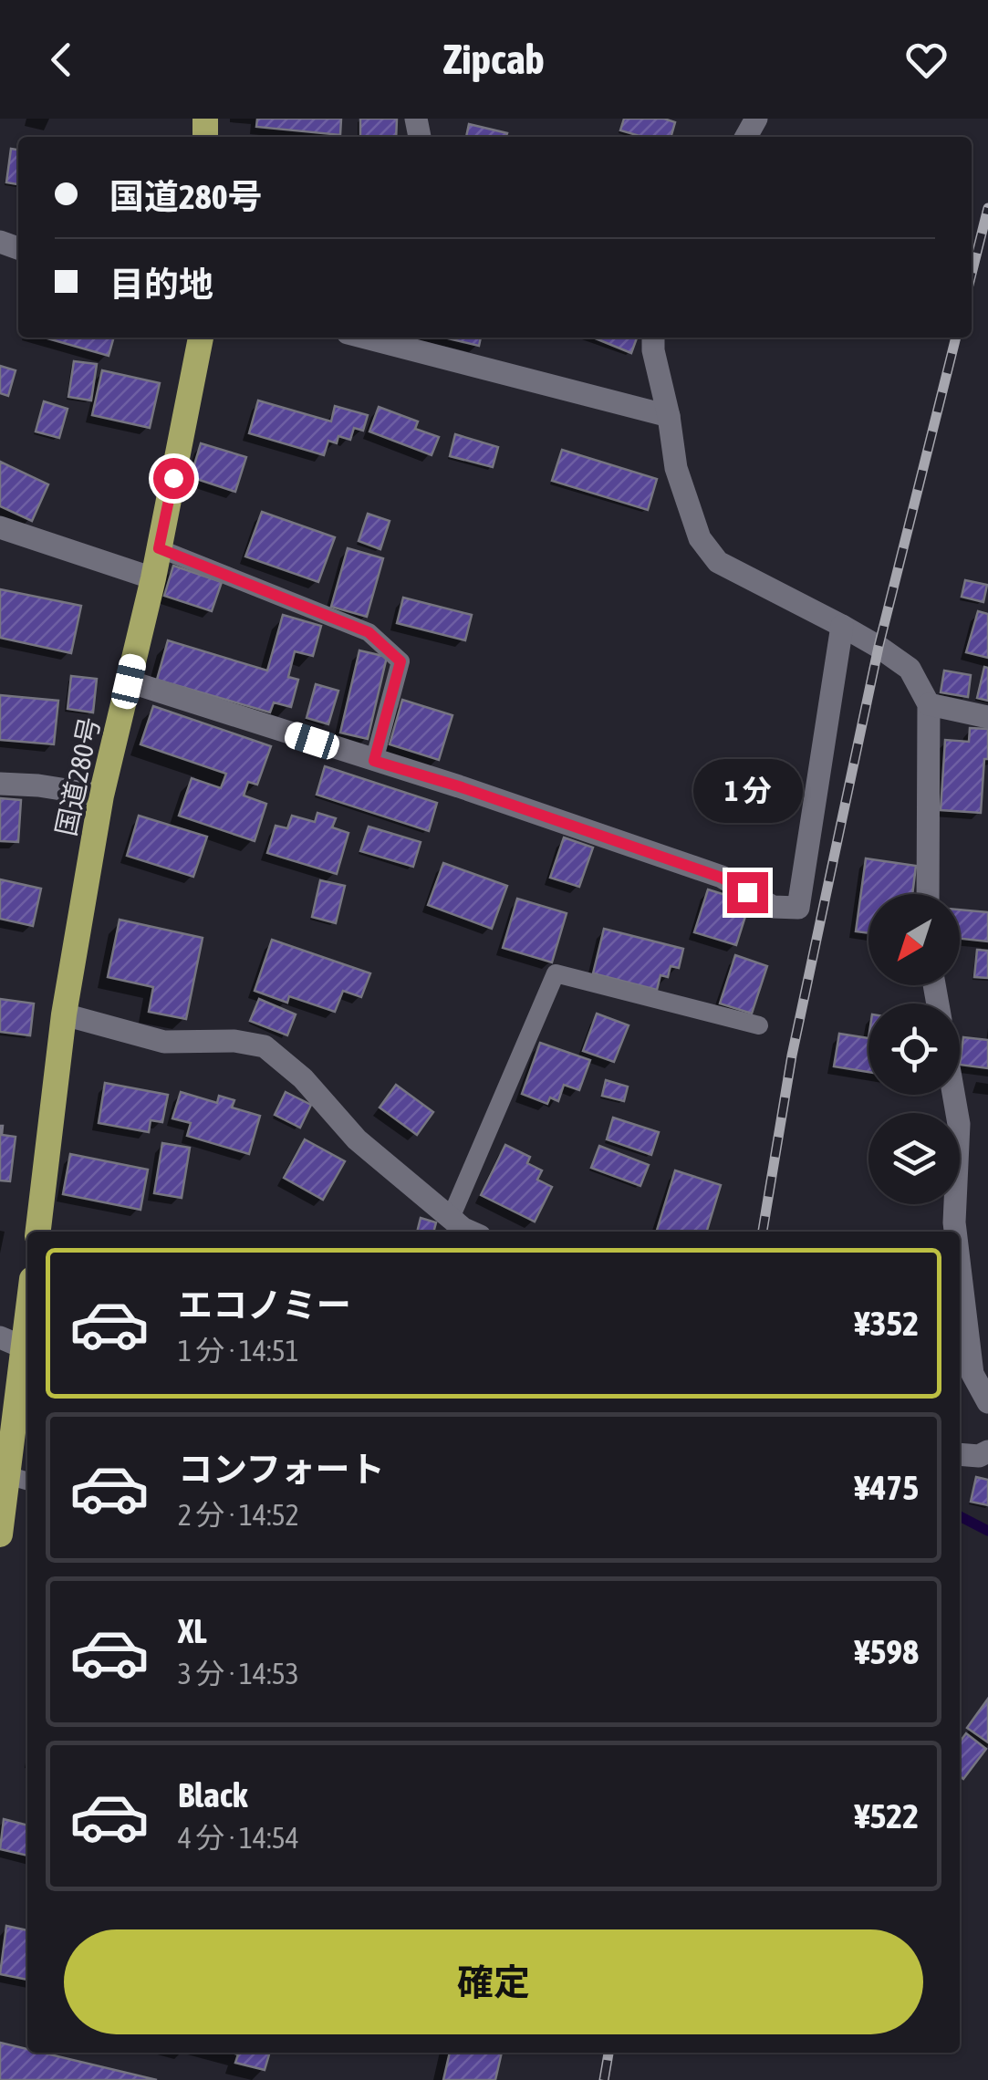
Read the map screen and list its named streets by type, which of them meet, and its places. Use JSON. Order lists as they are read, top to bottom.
{
  "streets": {
    "highway": ["国道280号"]
  },
  "north": "bottom left",
  "page": {
    "header": "Zipcab",
    "banner": ["国道280号", "目的地"],
    "bubble": "1 分",
    "list": [
      {
        "name": "エコノミー",
        "note": "1 分 · 14:51",
        "value": "¥352"
      },
      {
        "name": "コンフォート",
        "note": "2 分 · 14:52",
        "value": "¥475"
      },
      {
        "name": "XL",
        "note": "3 分 · 14:53",
        "value": "¥598"
      },
      {
        "name": "Black",
        "note": "4 分 · 14:54",
        "value": "¥522"
      }
    ],
    "buttons": "確定"
  }
}
